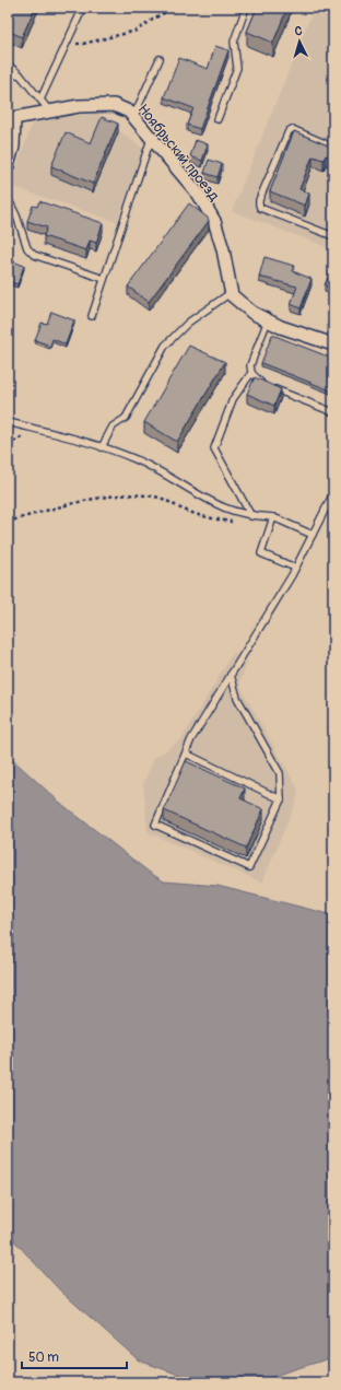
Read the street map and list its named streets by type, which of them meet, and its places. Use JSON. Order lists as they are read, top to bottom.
{
  "streets": {
    "street": ["Ноябрьский проезд"]
  },
  "scale_bar": "50 m",
  "north": "top"
}
